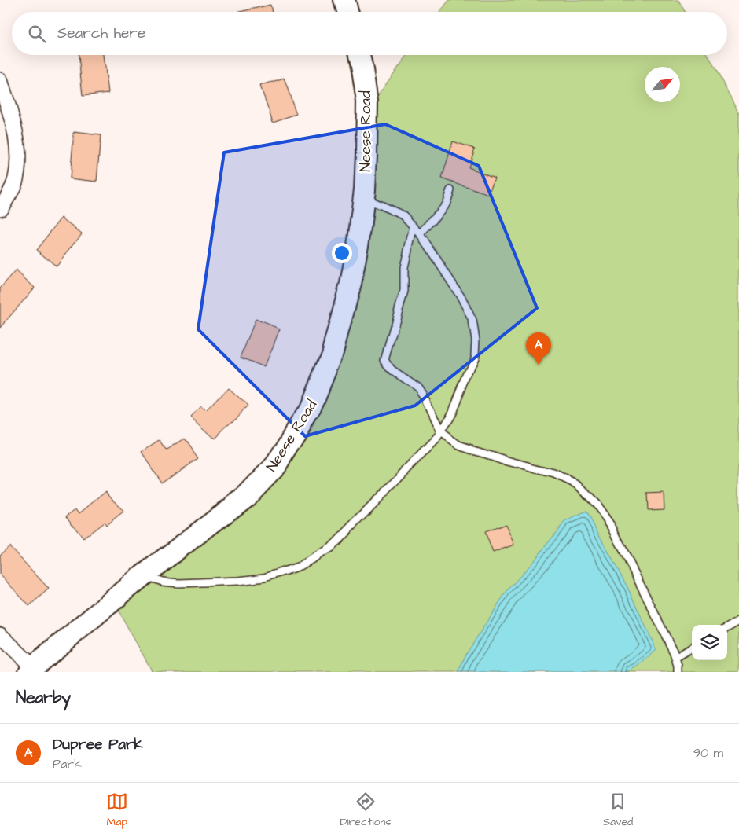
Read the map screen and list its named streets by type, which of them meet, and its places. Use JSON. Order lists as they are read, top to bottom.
{
  "streets": {
    "street": ["Neese Road"]
  },
  "north": "top right",
  "page": {
    "search": "Search here",
    "pins": "A",
    "heading": "Nearby",
    "list": [
      {
        "mark": "A",
        "name": "Dupree Park",
        "note": "Park",
        "value": "90 m"
      }
    ],
    "nav": ["Map", "Directions", "Saved"]
  }
}
